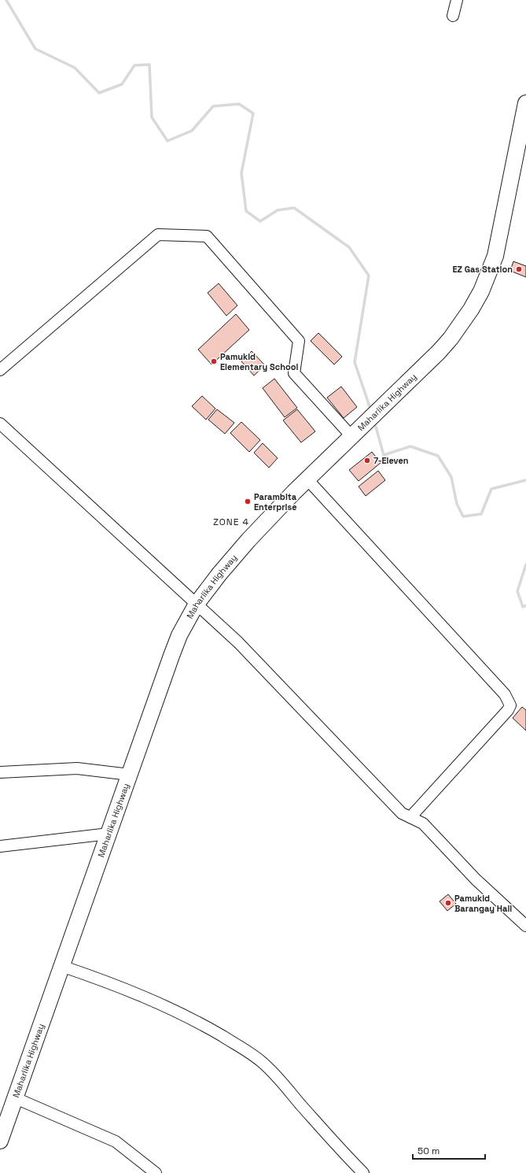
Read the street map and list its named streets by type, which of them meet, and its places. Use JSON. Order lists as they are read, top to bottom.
{
  "streets": {
    "highway": ["Maharlika Highway"]
  },
  "districts": ["ZONE 4"],
  "places": [
    "EZ Gas Station",
    "Pamukid Elementary School",
    "7-Eleven",
    "Parambita Enterprise",
    "Pamukid Barangay Hall"
  ],
  "scale_bar": "50 m"
}
